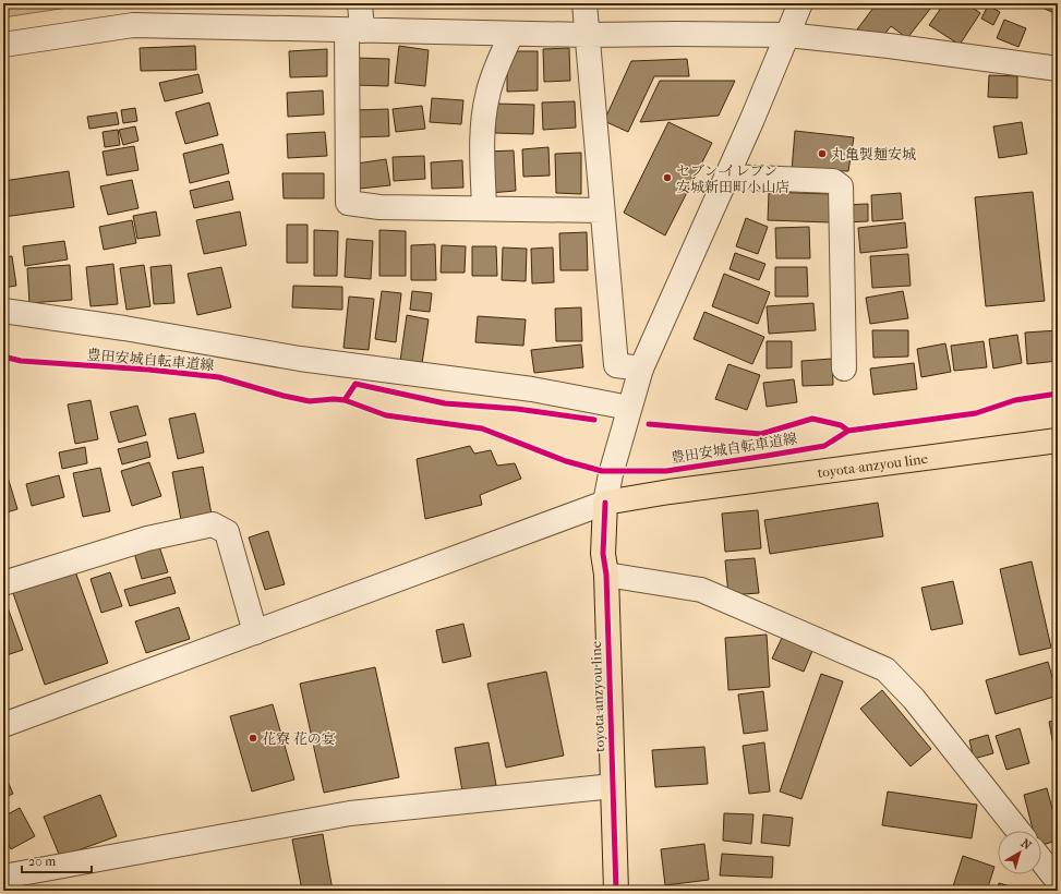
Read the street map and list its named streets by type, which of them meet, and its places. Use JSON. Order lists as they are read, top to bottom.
{
  "streets": {
    "main road": ["toyota-anzyou line"],
    "cycle path": ["豊田安城自転車道線"]
  },
  "places": ["丸亀製麺安城", "セブン-イレブン 安城新田町小山店", "花寮 花の宴"],
  "scale_bar": "20 m",
  "north": "top right"
}
